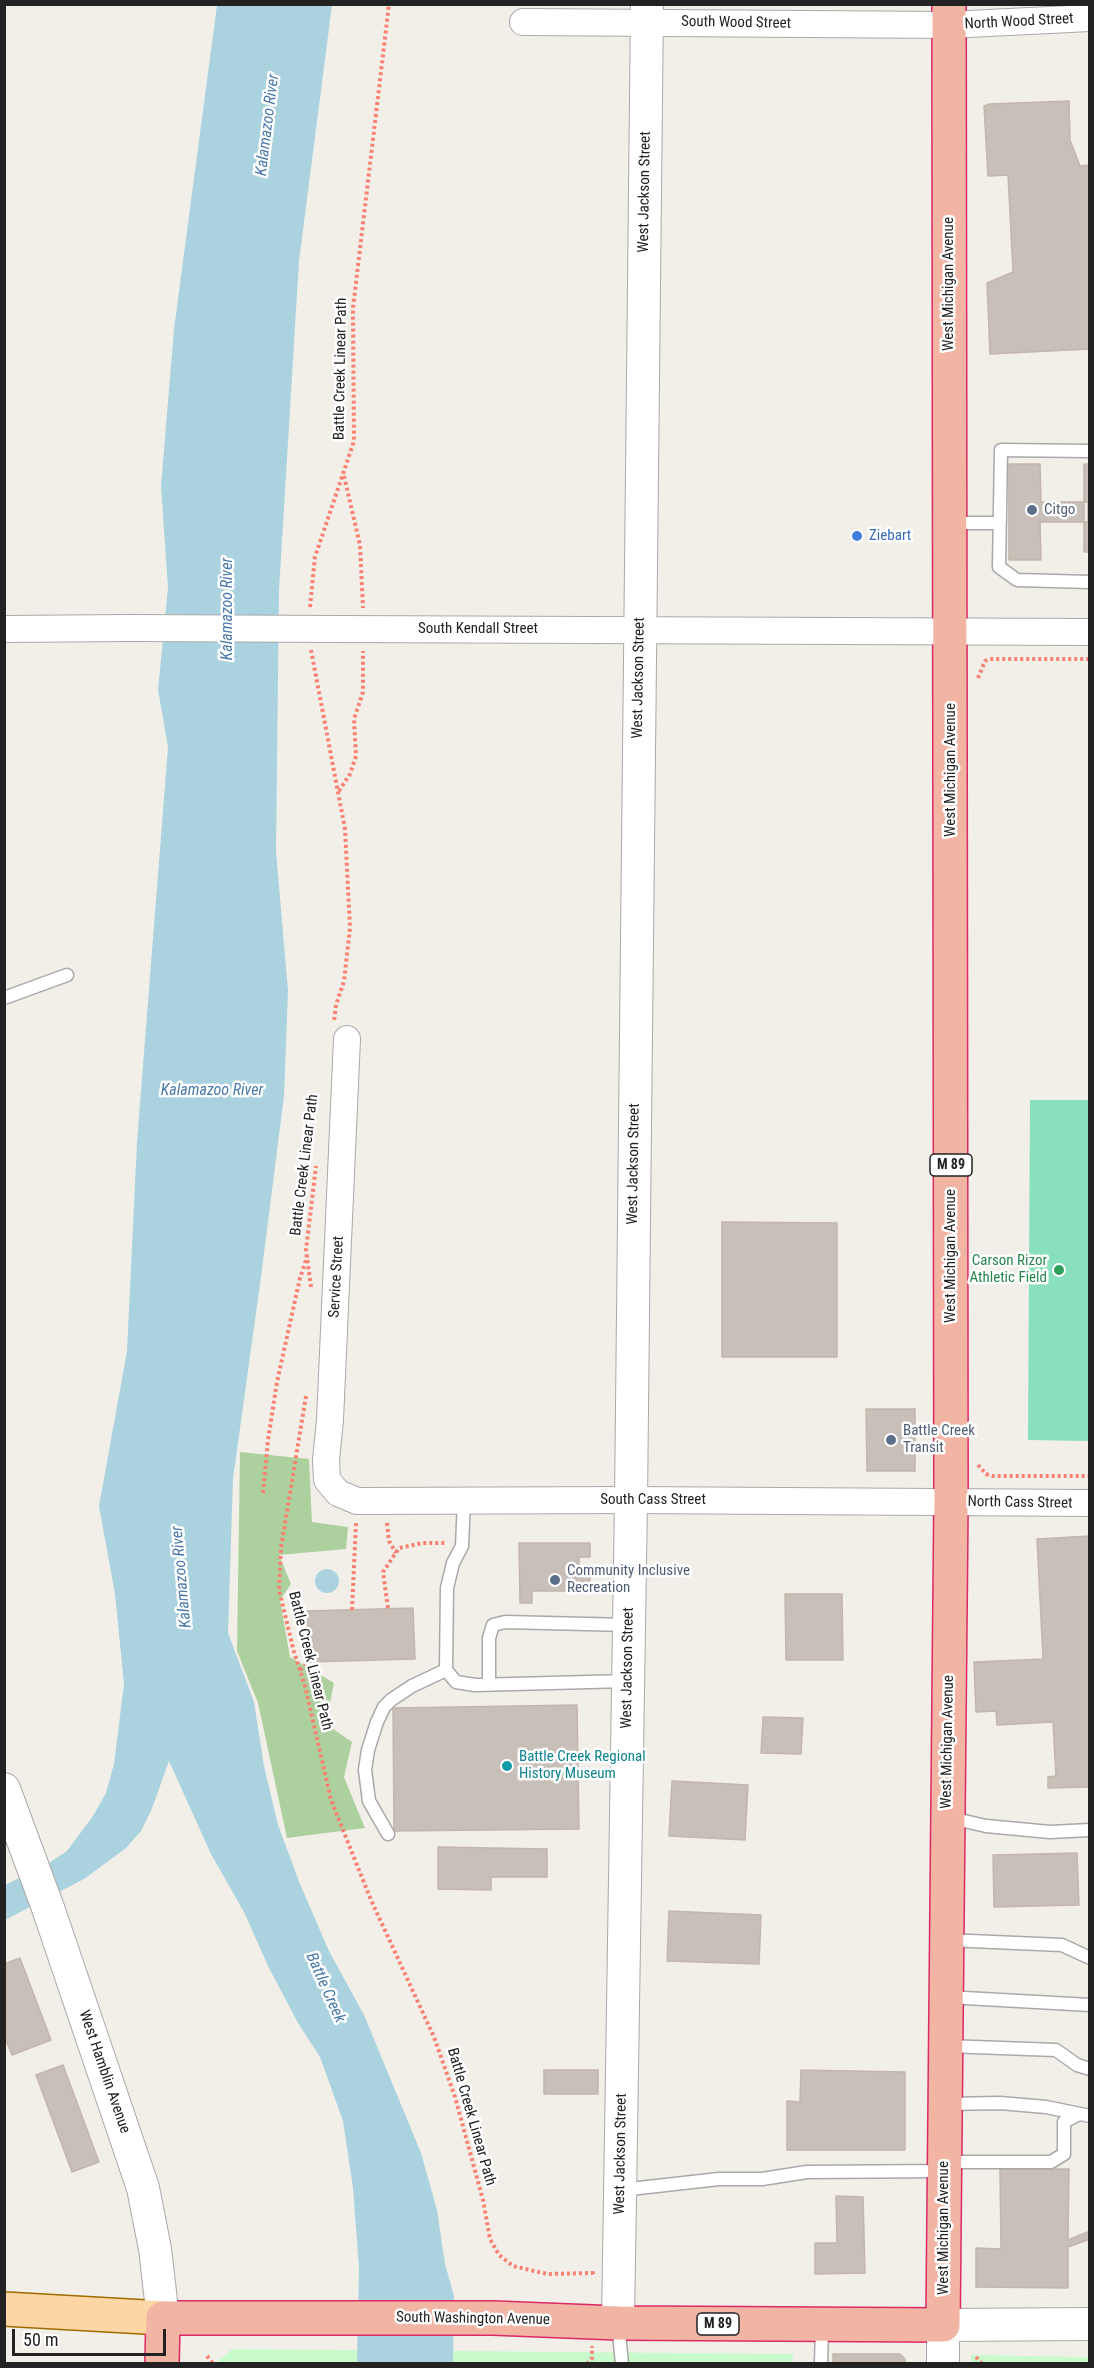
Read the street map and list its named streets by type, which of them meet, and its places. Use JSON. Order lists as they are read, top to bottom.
{
  "streets": {
    "highway": [
      "West Michigan Avenue",
      "M 89",
      "West Hamblin Avenue",
      "South Washington Avenue"
    ],
    "street": [
      "North Wood Street",
      "South Wood Street",
      "West Jackson Street",
      "South Kendall Street",
      "Service Street",
      "South Cass Street",
      "North Cass Street"
    ],
    "path": ["Battle Creek Linear Path"]
  },
  "crossings": [
    ["North Wood Street", "South Wood Street"],
    ["North Wood Street", "West Michigan Avenue"],
    ["South Wood Street", "West Jackson Street"],
    ["South Wood Street", "West Michigan Avenue"],
    ["West Jackson Street", "South Kendall Street"],
    ["West Jackson Street", "South Cass Street"],
    ["West Jackson Street", "South Washington Avenue"],
    ["West Michigan Avenue", "South Kendall Street"],
    ["West Michigan Avenue", "South Cass Street"],
    ["West Michigan Avenue", "North Cass Street"],
    ["West Michigan Avenue", "South Washington Avenue"],
    ["Service Street", "South Cass Street"],
    ["South Cass Street", "North Cass Street"],
    ["West Hamblin Avenue", "South Washington Avenue"]
  ],
  "water": ["Kalamazoo River", "Battle Creek"],
  "places": [
    "Citgo",
    "Ziebart",
    "Carson Rizor Athletic Field",
    "Battle Creek Transit",
    "Community Inclusive Recreation",
    "Battle Creek Regional History Museum"
  ],
  "scale_bar": "50 m"
}
